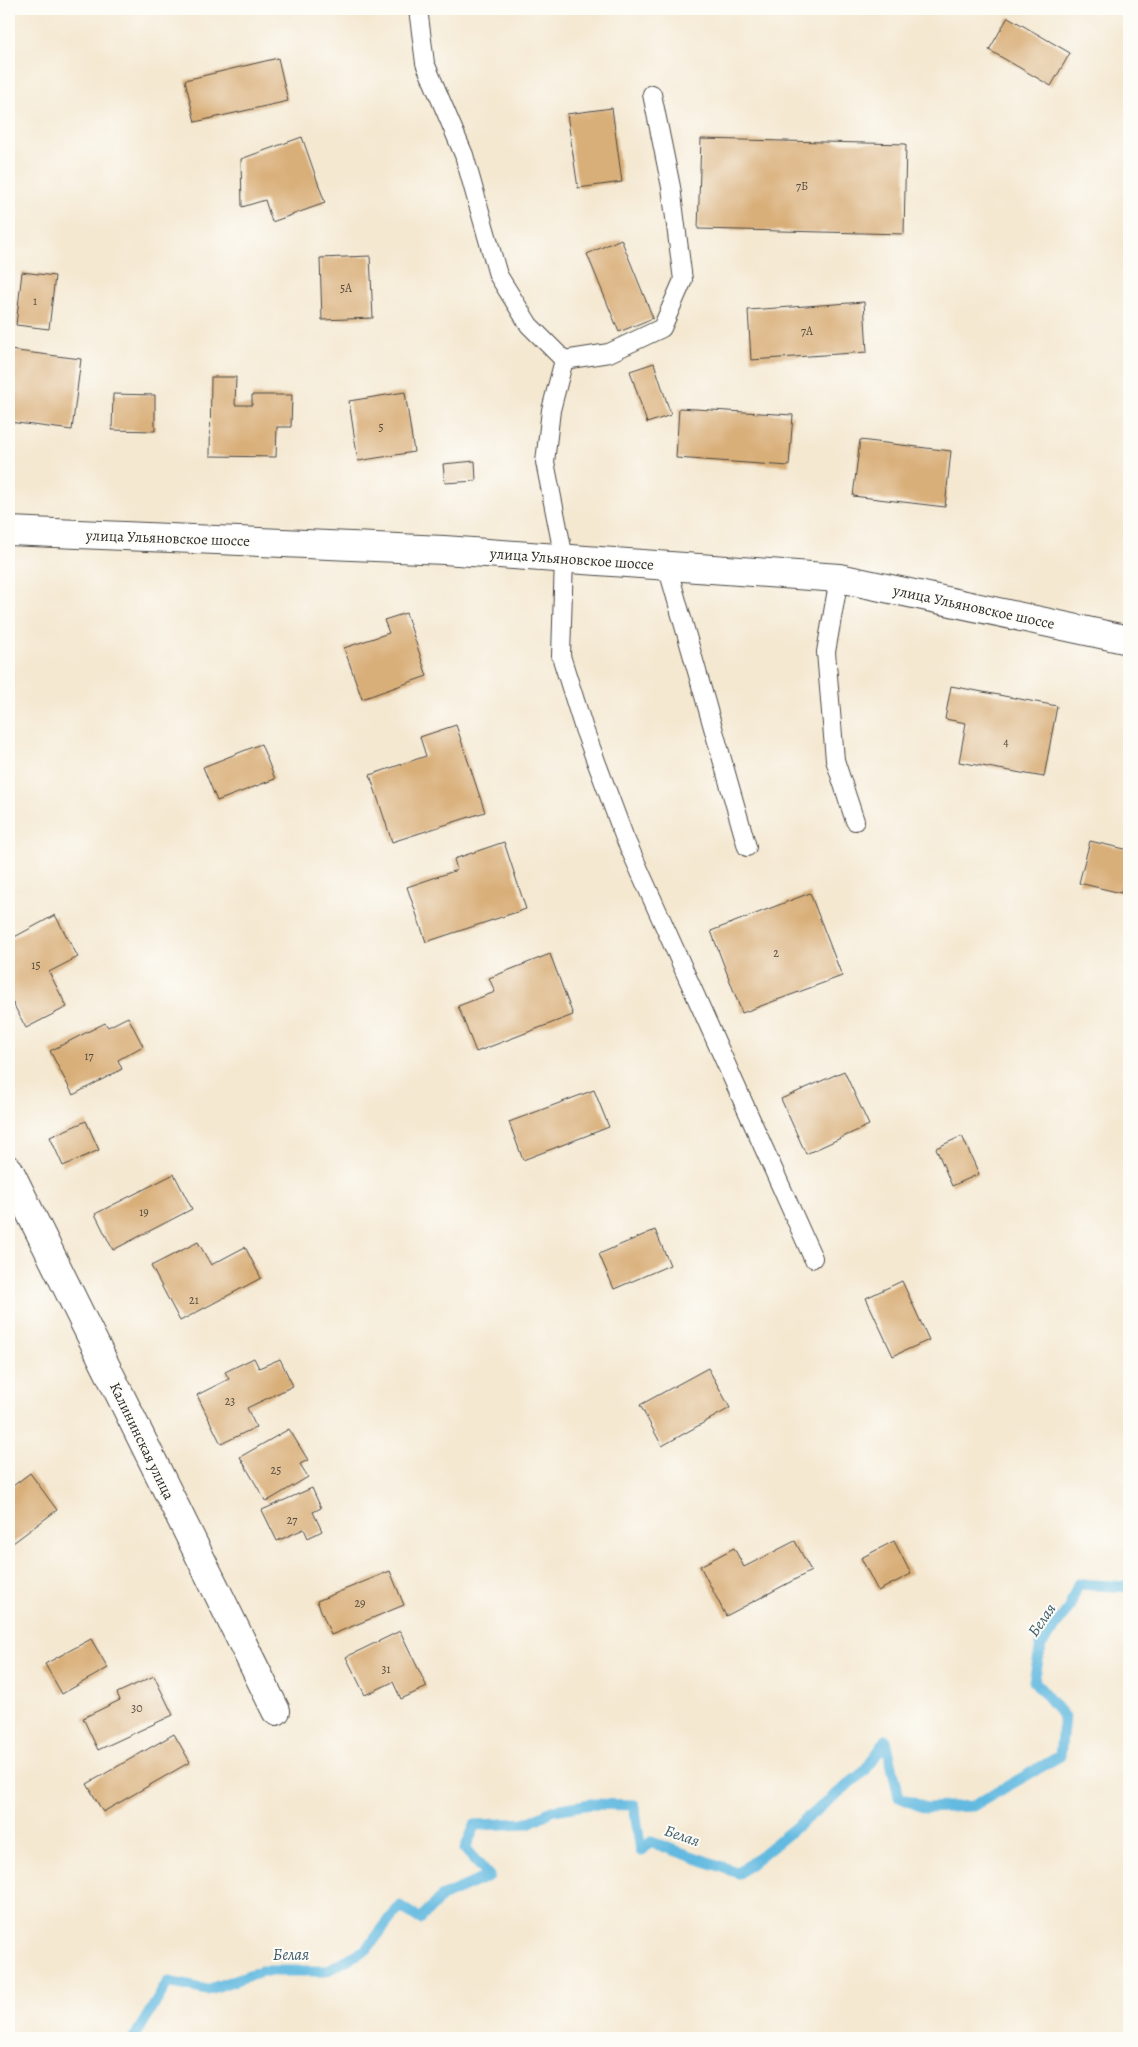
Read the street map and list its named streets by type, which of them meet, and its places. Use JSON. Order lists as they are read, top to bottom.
{
  "streets": {
    "street": ["улица Ульяновское шоссе", "Калининская улица"]
  },
  "water": ["Белая"],
  "house_numbers": [
    "7Б",
    "5А",
    "1",
    "7А",
    "5",
    "4",
    "2",
    "15",
    "17",
    "19",
    "21",
    "23",
    "25",
    "27",
    "29",
    "31",
    "30"
  ]
}
